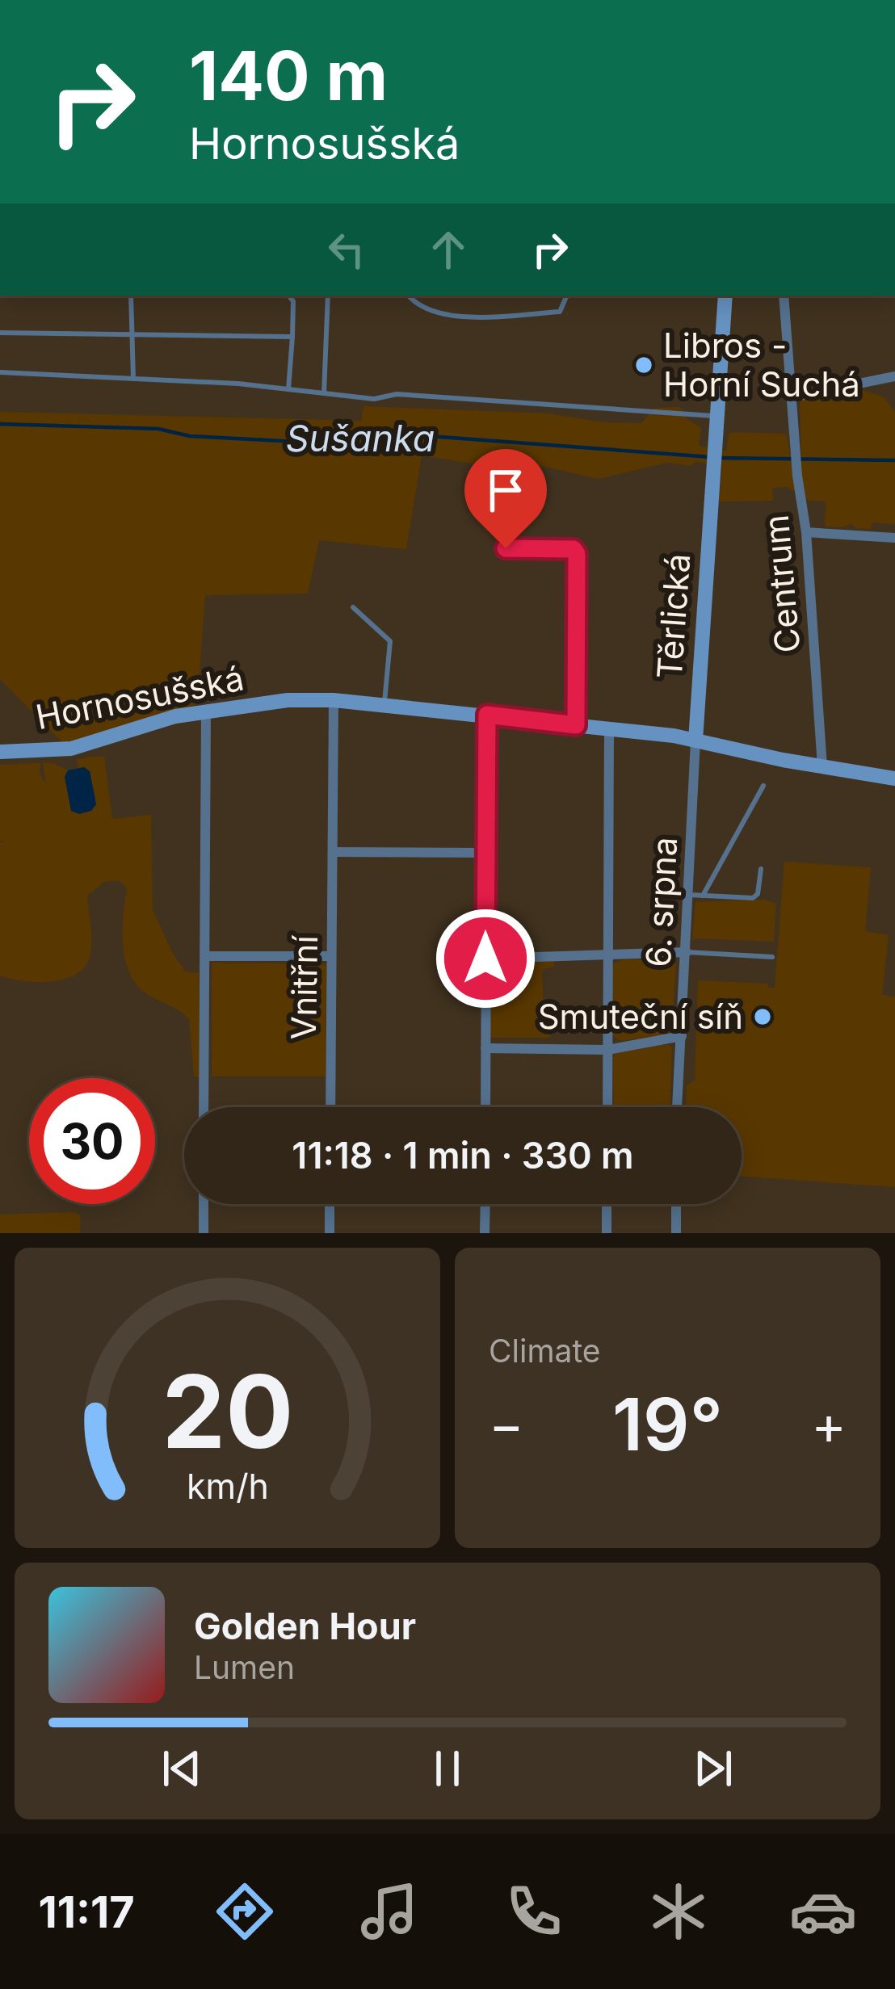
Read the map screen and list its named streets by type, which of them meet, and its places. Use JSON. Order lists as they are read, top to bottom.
{
  "streets": {
    "street": [
      "Centrum",
      "Těrlická",
      "Hornosušská",
      "6. srpna",
      "Vnitřní"
    ]
  },
  "crossings": [
    ["Těrlická", "Hornosušská"],
    ["Těrlická", "6. srpna"],
    ["Hornosušská", "6. srpna"],
    ["Hornosušská", "Vnitřní"]
  ],
  "water": ["Sušanka"],
  "places": ["Libros - Horní Suchá", "Smuteční síň"],
  "page": {
    "turn": ["140 m", "Hornosušská"],
    "limit": "30",
    "trip": "11:18 · 1 min · 330 m",
    "tile": "Climate",
    "heat": ["−", "19°", "+"],
    "song": ["Golden Hour", "Lumen"],
    "tabs": "11:17",
    "gauge": ["20", "km/h"]
  }
}
